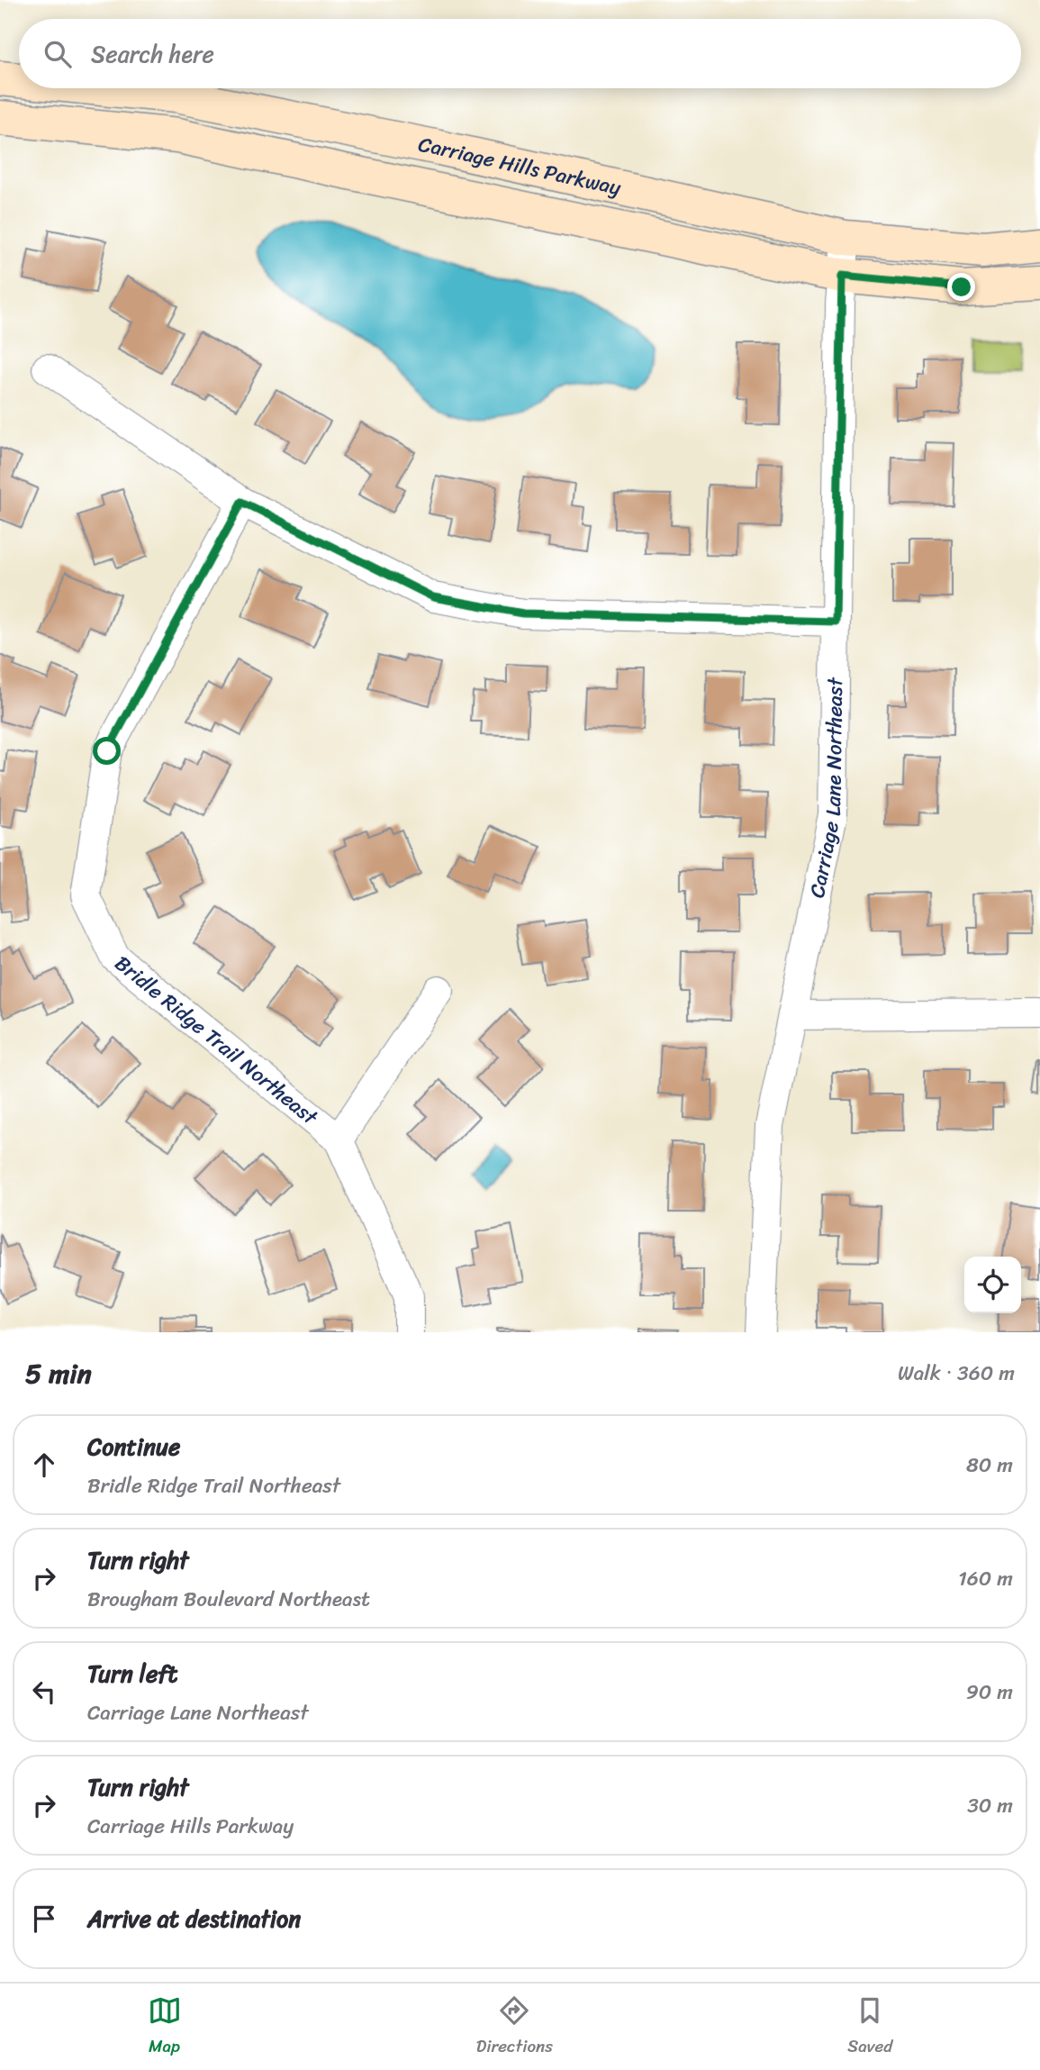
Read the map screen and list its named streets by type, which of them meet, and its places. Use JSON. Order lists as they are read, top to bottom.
{
  "streets": {
    "street": ["Carriage Hills Parkway", "Carriage Lane Northeast", "Bridle Ridge Trail Northeast"]
  },
  "crossings": [
    ["Carriage Hills Parkway", "Carriage Lane Northeast"]
  ],
  "page": {
    "search": "Search here",
    "heading": ["5 min", "Walk · 360 m"],
    "list": [
      ["Continue", "Bridle Ridge Trail Northeast", "80 m"],
      ["Turn right", "Brougham Boulevard Northeast", "160 m"],
      ["Turn left", "Carriage Lane Northeast", "90 m"],
      ["Turn right", "Carriage Hills Parkway", "30 m"],
      "Arrive at destination"
    ],
    "nav": ["Map", "Directions", "Saved"]
  }
}
